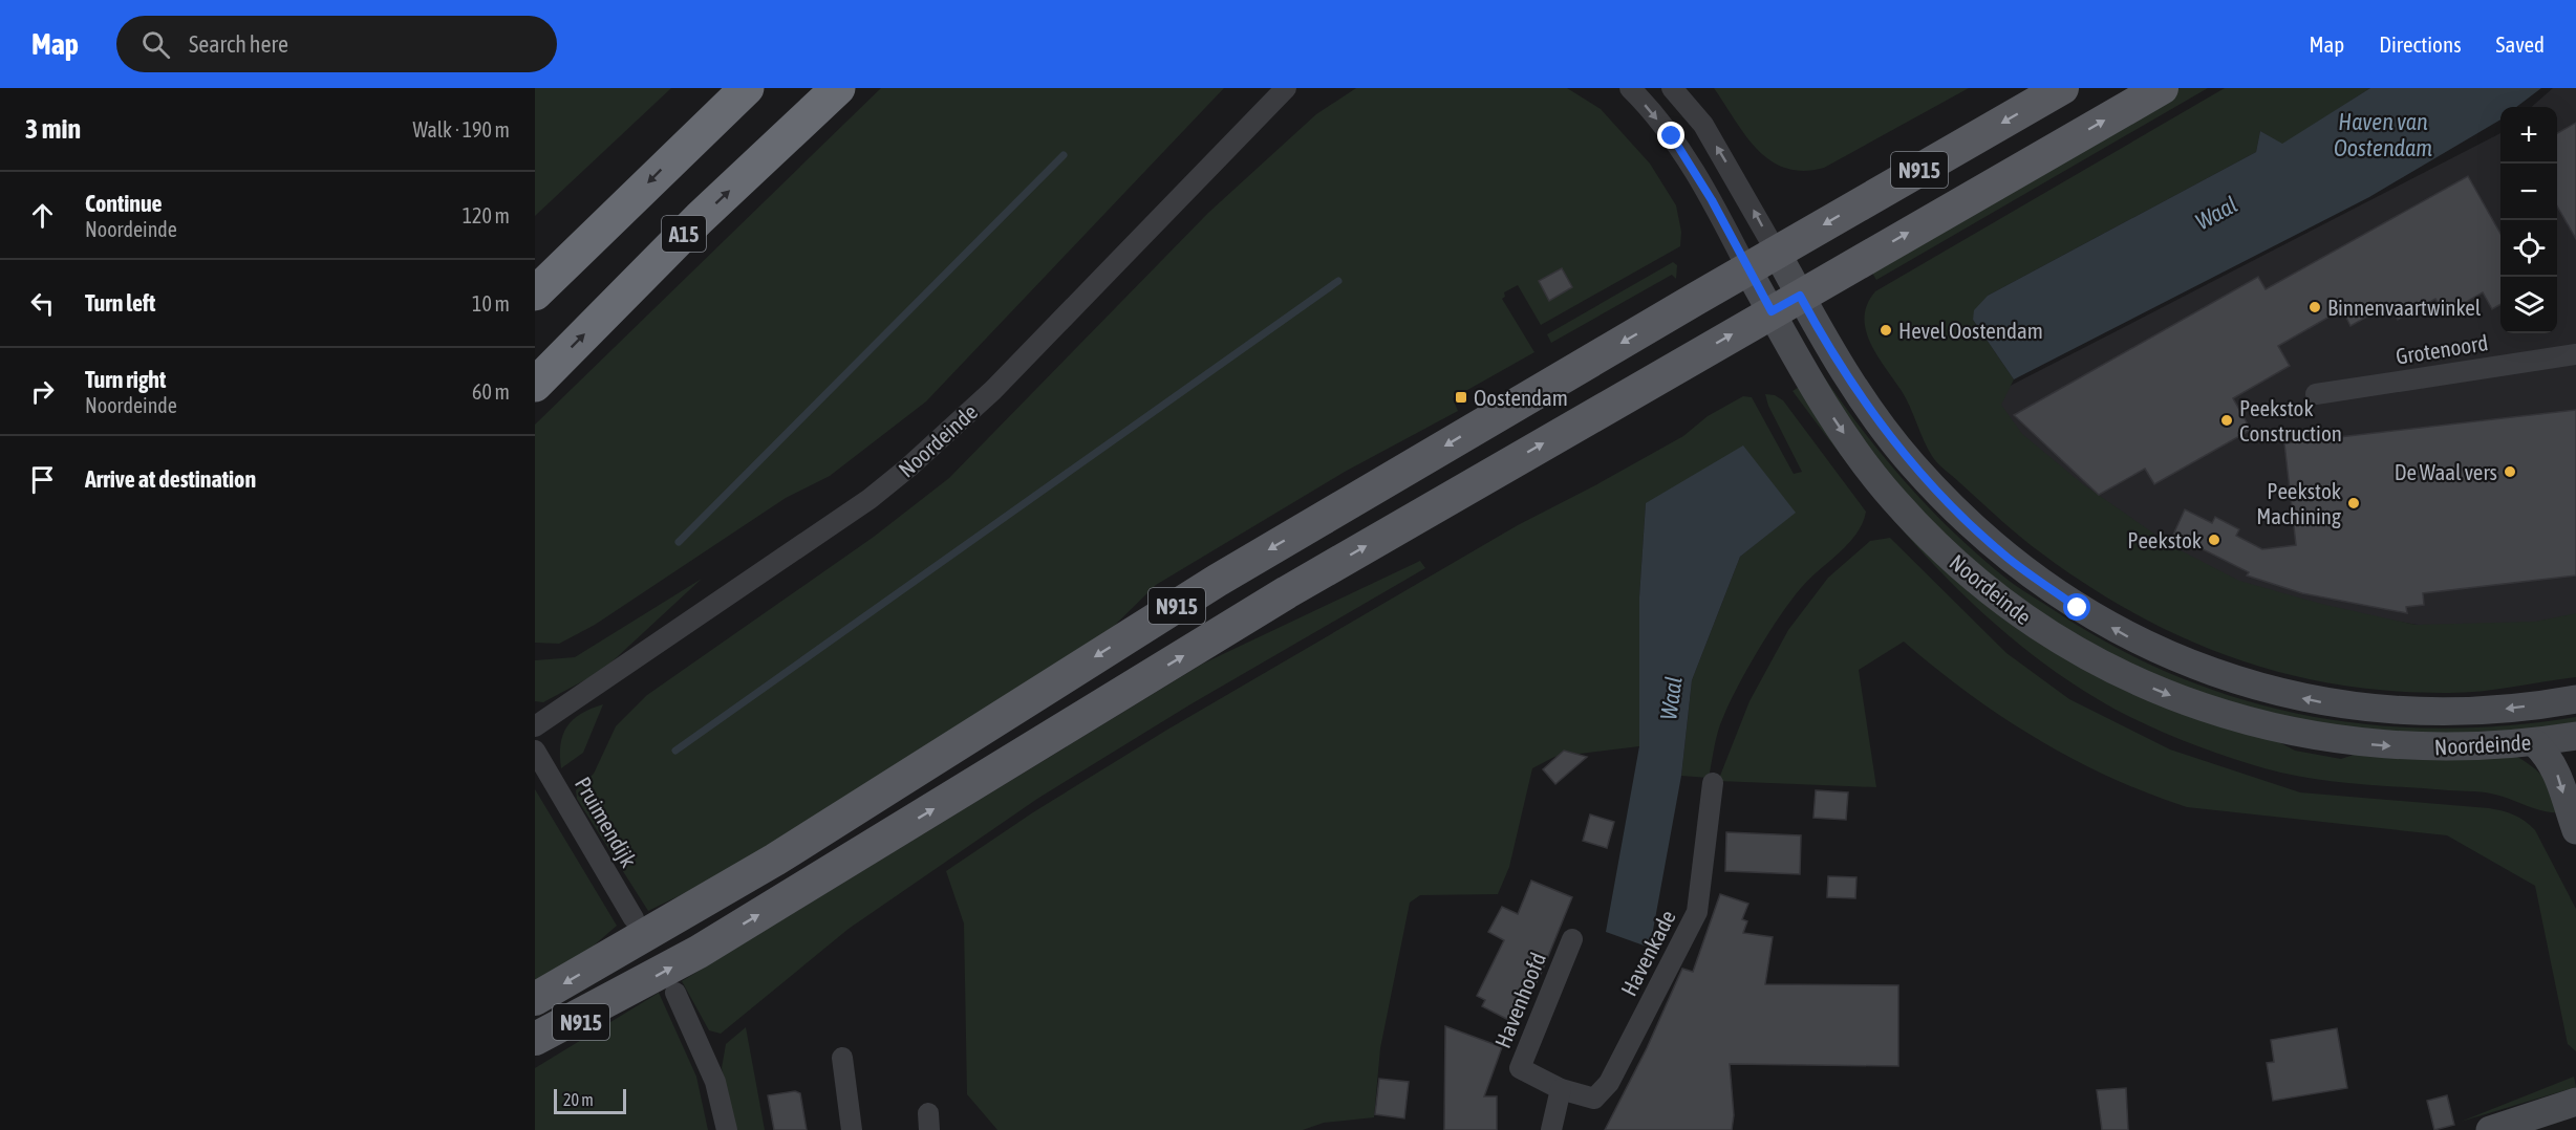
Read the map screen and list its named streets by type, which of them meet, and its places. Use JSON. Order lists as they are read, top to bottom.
{
  "streets": {
    "highway": ["A15"],
    "main road": ["N915", "Noordeinde"],
    "street": [
      "Grotenoord",
      "Pruimendijk",
      "Havenkade",
      "Havenhoofd"
    ]
  },
  "crossings": [
    ["N915", "Noordeinde"],
    ["Havenkade", "Havenhoofd"]
  ],
  "water": ["Haven van Oostendam", "Waal"],
  "places": {
    "other": [
      "Binnenvaartwinkel",
      "Hevel Oostendam",
      "Peekstok Construction",
      "De Waal vers",
      "Peekstok Machining",
      "Peekstok"
    ],
    "transit": ["Oostendam"]
  },
  "scale_bar": "20 m",
  "page": {
    "header": "Map",
    "search": "Search here",
    "nav": ["Map", "Directions", "Saved"],
    "heading": ["3 min", "Walk · 190 m"],
    "map_buttons": ["+", "−"],
    "list": [
      ["Continue", "Noordeinde", "120 m"],
      ["Turn left", "10 m"],
      ["Turn right", "Noordeinde", "60 m"],
      "Arrive at destination"
    ],
    "scale": "20 m"
  }
}
